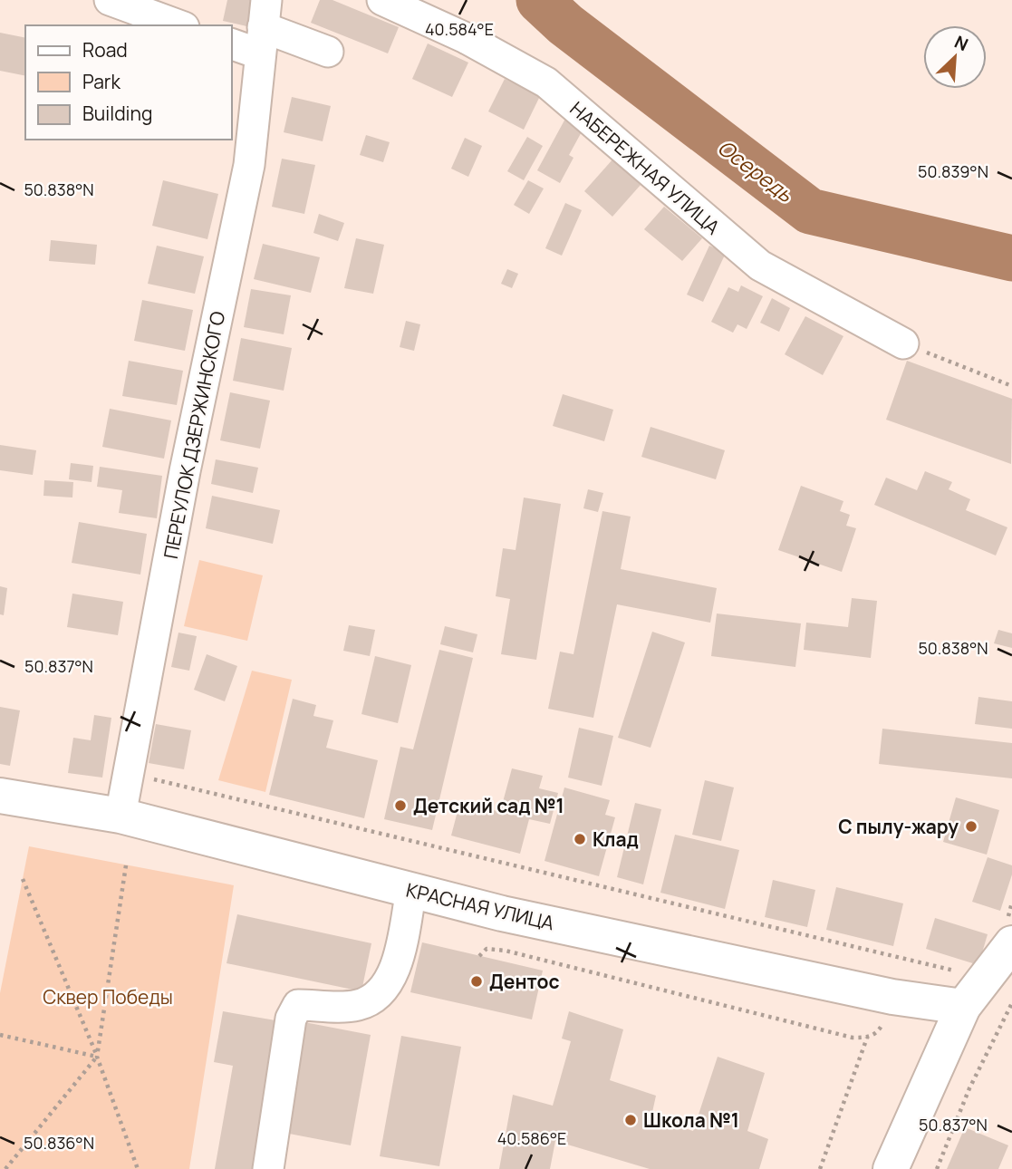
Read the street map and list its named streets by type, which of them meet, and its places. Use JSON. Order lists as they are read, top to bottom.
{
  "streets": {
    "main road": ["КРАСНАЯ УЛИЦА"],
    "street": ["НАБЕРЕЖНАЯ УЛИЦА", "ПЕРЕУЛОК ДЗЕРЖИНСКОГО"]
  },
  "crossings": [
    ["ПЕРЕУЛОК ДЗЕРЖИНСКОГО", "КРАСНАЯ УЛИЦА"]
  ],
  "water": ["Осередь"],
  "parks": ["Сквер Победы"],
  "places": [
    "Детский сад №1",
    "С пылу-жару",
    "Клад",
    "Дентос",
    "Школа №1"
  ],
  "legend": ["Road", "Park", "Building"],
  "north": "top right",
  "coordinates": [
    "40.584°E",
    "50.839°N",
    "50.838°N",
    "50.837°N",
    "40.586°E",
    "50.836°N"
  ]
}
